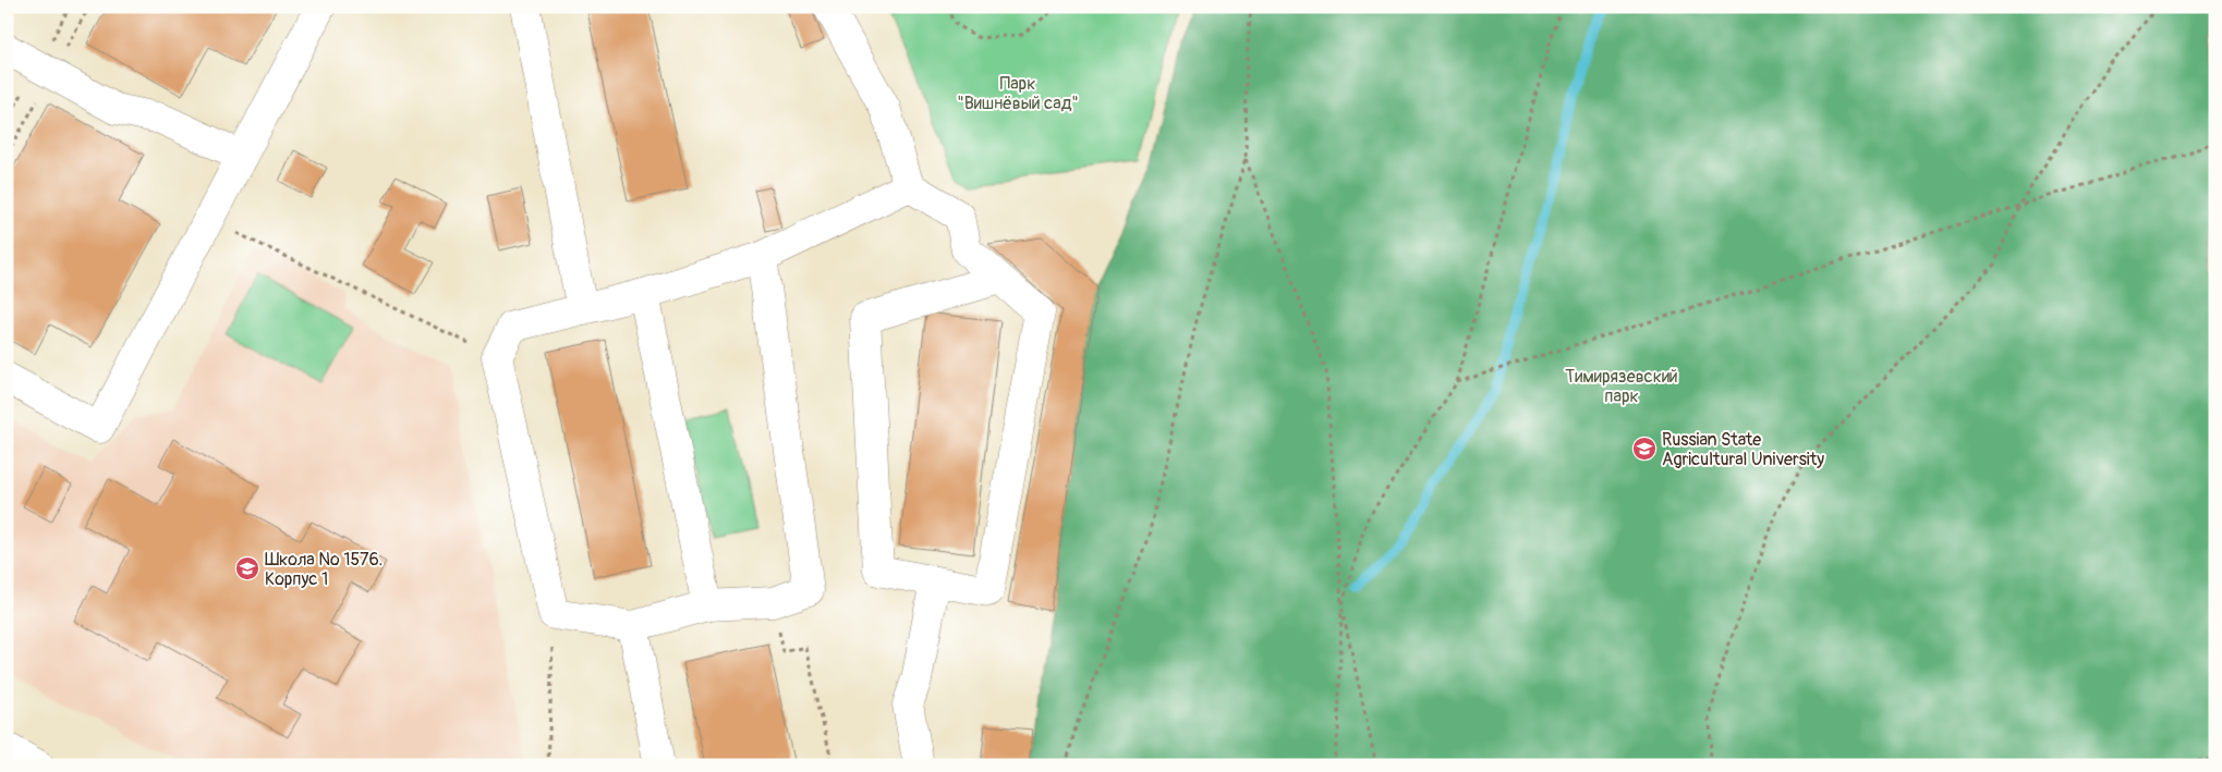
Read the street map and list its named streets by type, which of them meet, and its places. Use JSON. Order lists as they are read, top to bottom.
{
  "parks": ["Парк \"Вишнёвый сад\"", "Тимирязевский парк"],
  "places": {
    "school or university": ["Russian State Agricultural University", "Школа № 1576. Корпус 1"]
  }
}
